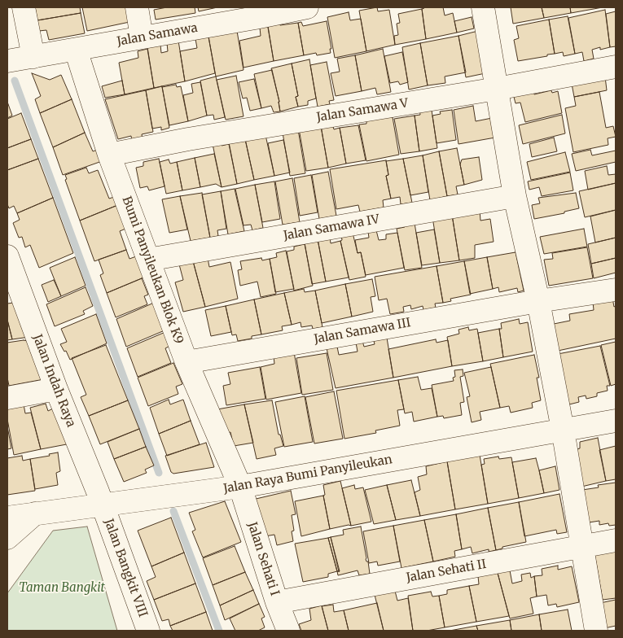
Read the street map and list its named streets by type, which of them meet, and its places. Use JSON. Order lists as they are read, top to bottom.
{
  "streets": {
    "street": [
      "Jalan Samawa",
      "Jalan Samawa V",
      "Jalan Samawa IV",
      "Bumi Panyileukan Blok K9",
      "Jalan Samawa III",
      "Jalan Indah Raya",
      "Jalan Raya Bumi Panyileukan",
      "Jalan Sehati I",
      "Jalan Bangkit VIII",
      "Jalan Sehati II"
    ]
  },
  "crossings": [
    ["Jalan Samawa", "Bumi Panyileukan Blok K9"],
    ["Jalan Samawa V", "Bumi Panyileukan Blok K9"],
    ["Jalan Samawa IV", "Bumi Panyileukan Blok K9"],
    ["Bumi Panyileukan Blok K9", "Jalan Samawa III"],
    ["Bumi Panyileukan Blok K9", "Jalan Raya Bumi Panyileukan"],
    ["Bumi Panyileukan Blok K9", "Jalan Sehati I"],
    ["Jalan Indah Raya", "Jalan Raya Bumi Panyileukan"],
    ["Jalan Indah Raya", "Jalan Bangkit VIII"],
    ["Jalan Raya Bumi Panyileukan", "Jalan Sehati I"],
    ["Jalan Raya Bumi Panyileukan", "Jalan Bangkit VIII"],
    ["Jalan Sehati I", "Jalan Sehati II"]
  ],
  "parks": ["Taman Bangkit"]
}
